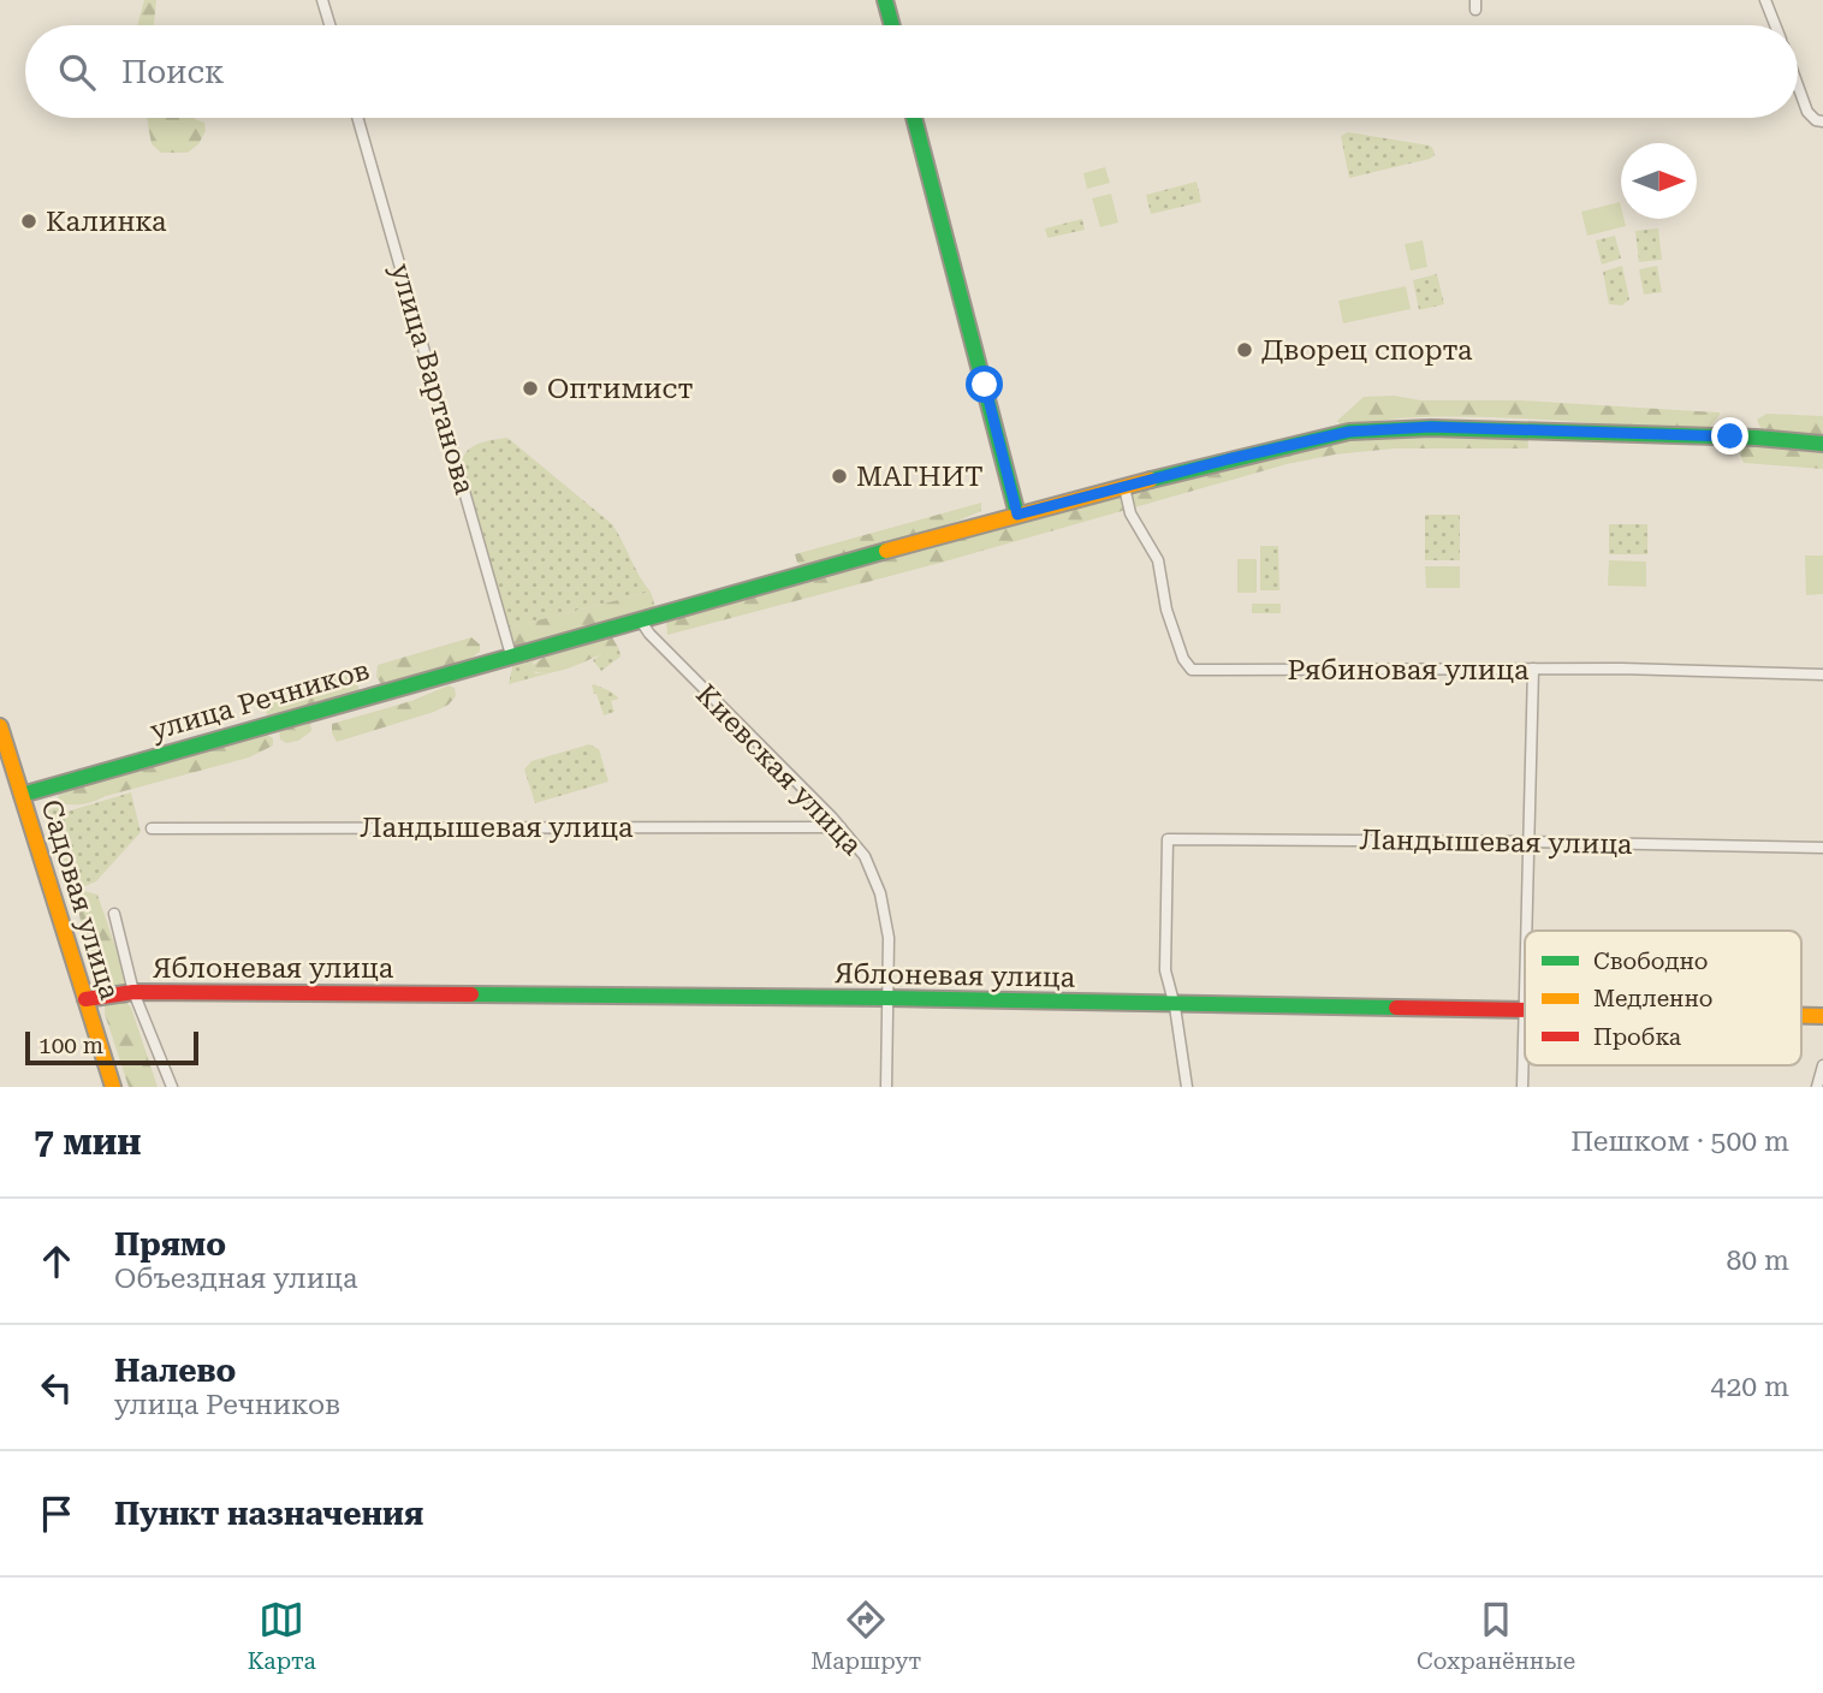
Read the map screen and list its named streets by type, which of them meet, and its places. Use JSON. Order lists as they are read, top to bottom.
{
  "streets": {
    "street": [
      "улица Вартанова",
      "Рябиновая улица",
      "улица Речников",
      "Киевская улица",
      "Ландышевая улица",
      "Садовая улица",
      "Яблоневая улица"
    ]
  },
  "crossings": [
    ["улица Вартанова", "улица Речников"],
    ["улица Речников", "Киевская улица"],
    ["улица Речников", "Садовая улица"],
    ["Киевская улица", "Ландышевая улица"],
    ["Киевская улица", "Яблоневая улица"],
    ["Ландышевая улица", "Яблоневая улица"],
    ["Садовая улица", "Яблоневая улица"]
  ],
  "places": [
    "Калинка",
    "Дворец спорта",
    "Оптимист",
    "МАГНИТ"
  ],
  "legend": ["Свободно", "Медленно", "Пробка"],
  "scale_bar": "100 m",
  "north": "right",
  "page": {
    "search": "Поиск",
    "scale": "100 m",
    "heading": ["7 мин", "Пешком · 500 m"],
    "list": [
      ["Прямо", "Объездная улица", "80 m"],
      ["Налево", "улица Речников", "420 m"],
      "Пункт назначения"
    ],
    "nav": ["Карта", "Маршрут", "Сохранённые"]
  }
}
